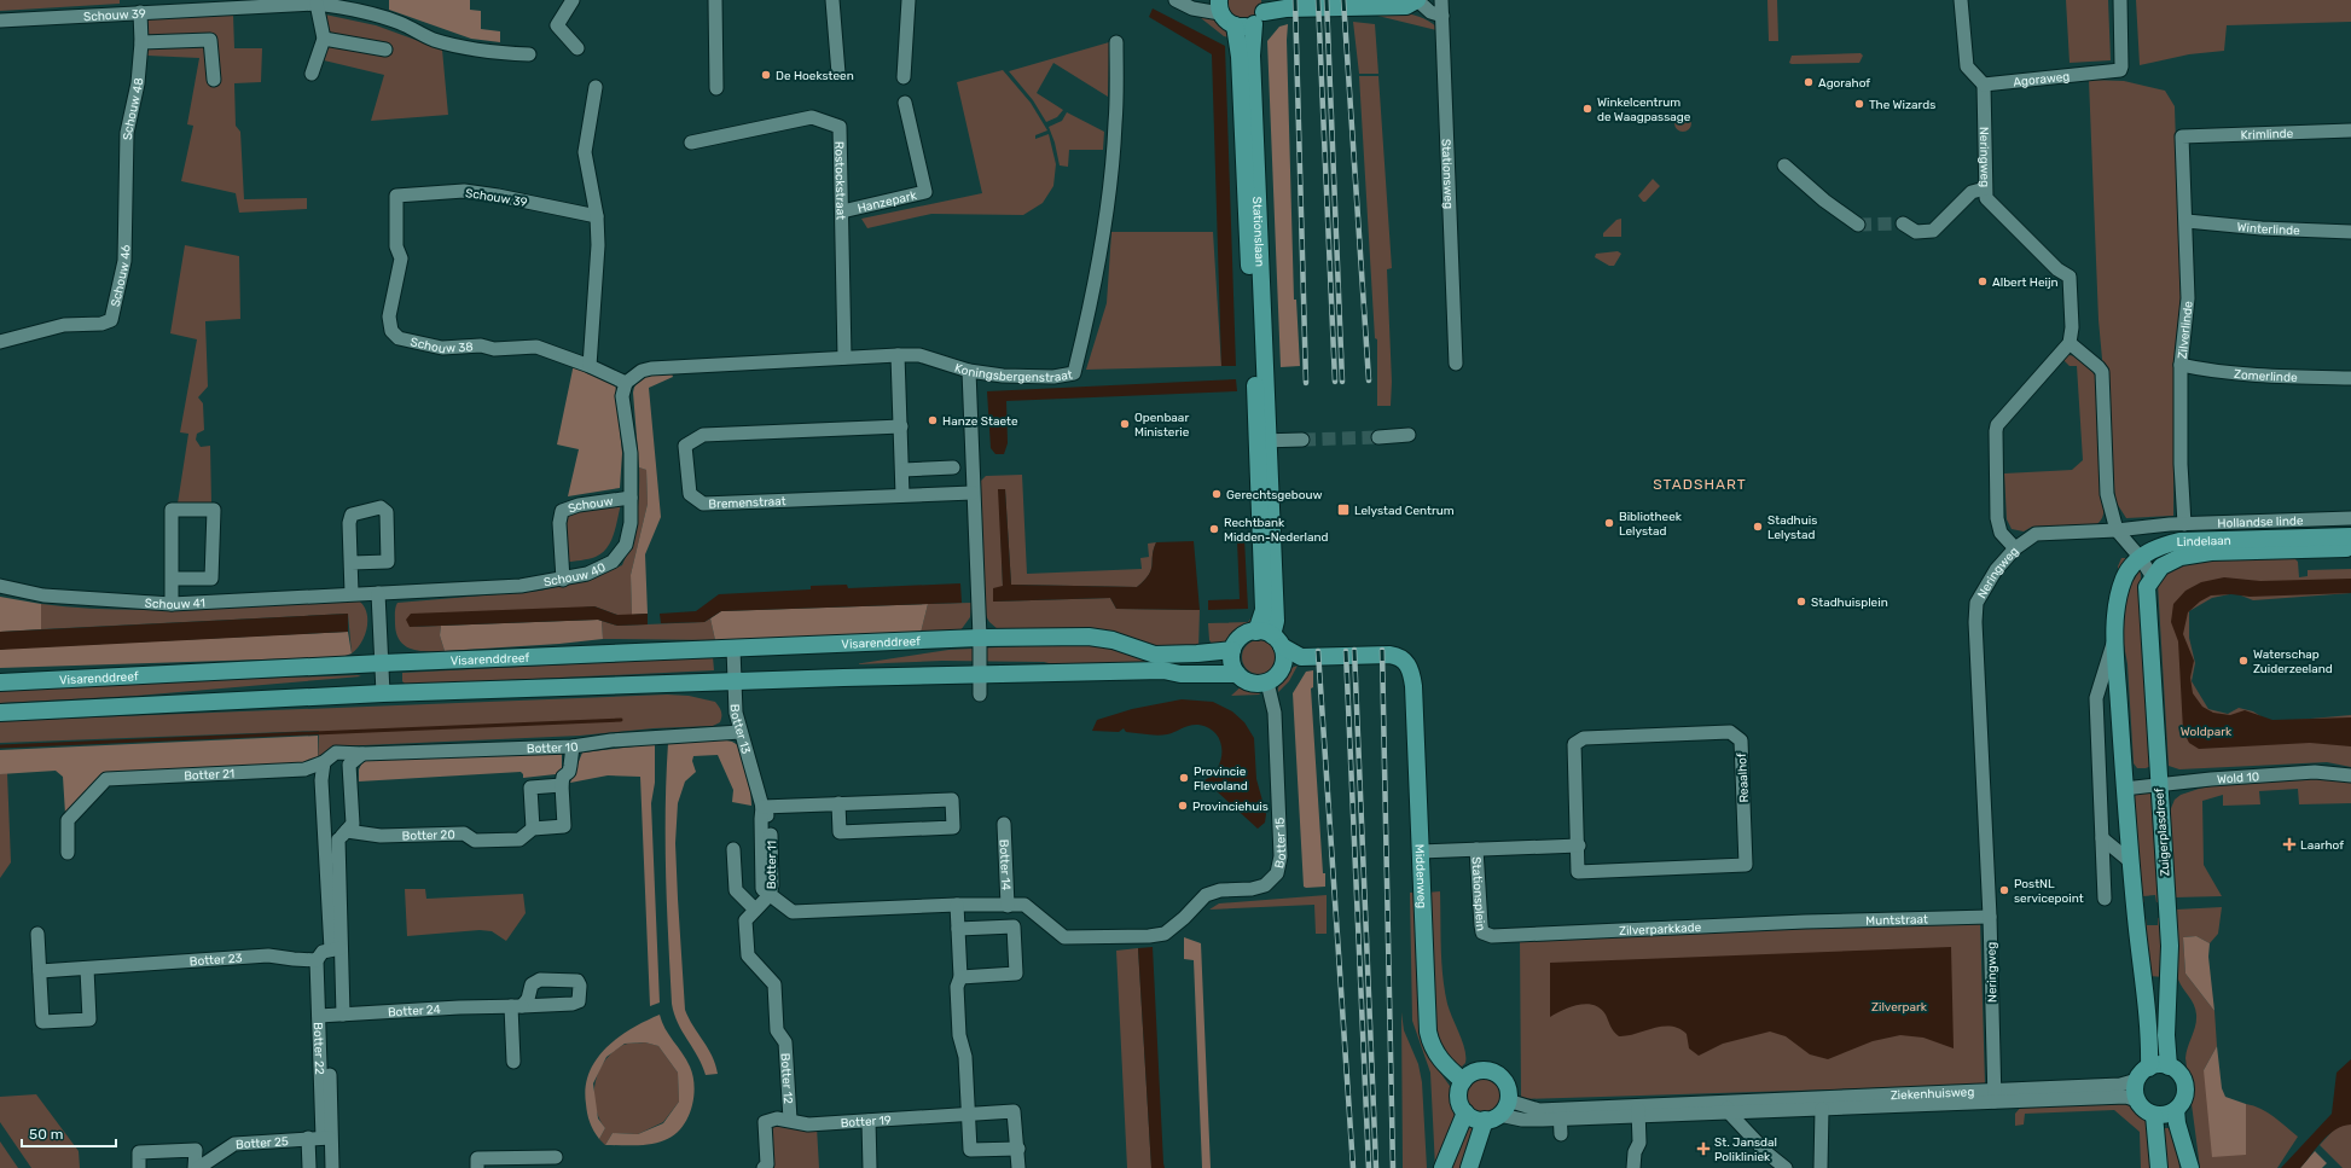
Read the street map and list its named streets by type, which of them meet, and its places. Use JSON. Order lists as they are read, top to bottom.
{
  "streets": {
    "main road": [
      "Stationslaan",
      "Lindelaan",
      "Visarenddreef",
      "Zuigerplasdreef",
      "Middenweg"
    ],
    "street": [
      "Schouw 39",
      "Agoraweg",
      "Schouw 48",
      "Krimlinde",
      "Neringweg",
      "Stationsweg",
      "Rostockstraat",
      "Hanzepark",
      "Winterlinde",
      "Schouw 46",
      "Zilverlinde",
      "Schouw 38",
      "Koningsbergenstraat",
      "Zomerlinde",
      "Bremenstraat",
      "Schouw",
      "Hollandse linde",
      "Schouw 40",
      "Schouw 41",
      "Botter 13",
      "Botter 10",
      "Botter 21",
      "Wold 10",
      "Reaalhof",
      "Botter 20",
      "Botter 15",
      "Botter 11",
      "Botter 14",
      "Stationsplein",
      "Muntstraat",
      "Zilverparkkade",
      "Botter 23",
      "Botter 24",
      "Botter 22",
      "Botter 12",
      "Ziekenhuisweg",
      "Botter 19",
      "Botter 25"
    ]
  },
  "crossings": [
    ["Schouw 39", "Schouw 48"],
    ["Schouw 39", "Schouw 38"],
    ["Agoraweg", "Neringweg"],
    ["Schouw 48", "Schouw 46"],
    ["Krimlinde", "Zilverlinde"],
    ["Neringweg", "Hollandse linde"],
    ["Neringweg", "Muntstraat"],
    ["Neringweg", "Ziekenhuisweg"],
    ["Rostockstraat", "Hanzepark"],
    ["Rostockstraat", "Koningsbergenstraat"],
    ["Winterlinde", "Zilverlinde"],
    ["Zilverlinde", "Zomerlinde"],
    ["Zilverlinde", "Hollandse linde"],
    ["Schouw 38", "Koningsbergenstraat"],
    ["Schouw 38", "Schouw 40"],
    ["Koningsbergenstraat", "Schouw 40"],
    ["Schouw", "Schouw 40"],
    ["Lindelaan", "Zuigerplasdreef"],
    ["Schouw 40", "Schouw 41"],
    ["Visarenddreef", "Botter 13"],
    ["Visarenddreef", "Botter 15"],
    ["Botter 13", "Botter 10"],
    ["Botter 10", "Botter 21"],
    ["Botter 10", "Botter 20"],
    ["Botter 10", "Botter 22"],
    ["Botter 21", "Botter 22"],
    ["Wold 10", "Zuigerplasdreef"],
    ["Reaalhof", "Stationsplein"],
    ["Zuigerplasdreef", "Ziekenhuisweg"],
    ["Botter 20", "Botter 22"],
    ["Botter 15", "Botter 14"],
    ["Botter 11", "Botter 14"],
    ["Botter 11", "Botter 12"],
    ["Middenweg", "Stationsplein"],
    ["Middenweg", "Ziekenhuisweg"],
    ["Stationsplein", "Zilverparkkade"],
    ["Muntstraat", "Zilverparkkade"],
    ["Botter 23", "Botter 22"],
    ["Botter 24", "Botter 22"],
    ["Botter 22", "Botter 25"],
    ["Botter 12", "Botter 19"]
  ],
  "districts": ["STADSHART"],
  "parks": ["Woldpark", "Zilverpark"],
  "places": {
    "other": [
      "De Hoeksteen",
      "Agorahof",
      "The Wizards",
      "Winkelcentrum de Waagpassage",
      "Albert Heijn",
      "Hanze Staete",
      "Openbaar Ministerie",
      "Gerechtsgebouw",
      "Bibliotheek Lelystad",
      "Stadhuis Lelystad",
      "Rechtbank Midden-Nederland",
      "Stadhuisplein",
      "Waterschap Zuiderzeeland",
      "Provincie Flevoland",
      "Provinciehuis",
      "PostNL servicepoint"
    ],
    "transit": ["Lelystad Centrum"],
    "health": ["Laarhof", "St. Jansdal Polikliniek"]
  },
  "scale_bar": "50 m"
}
